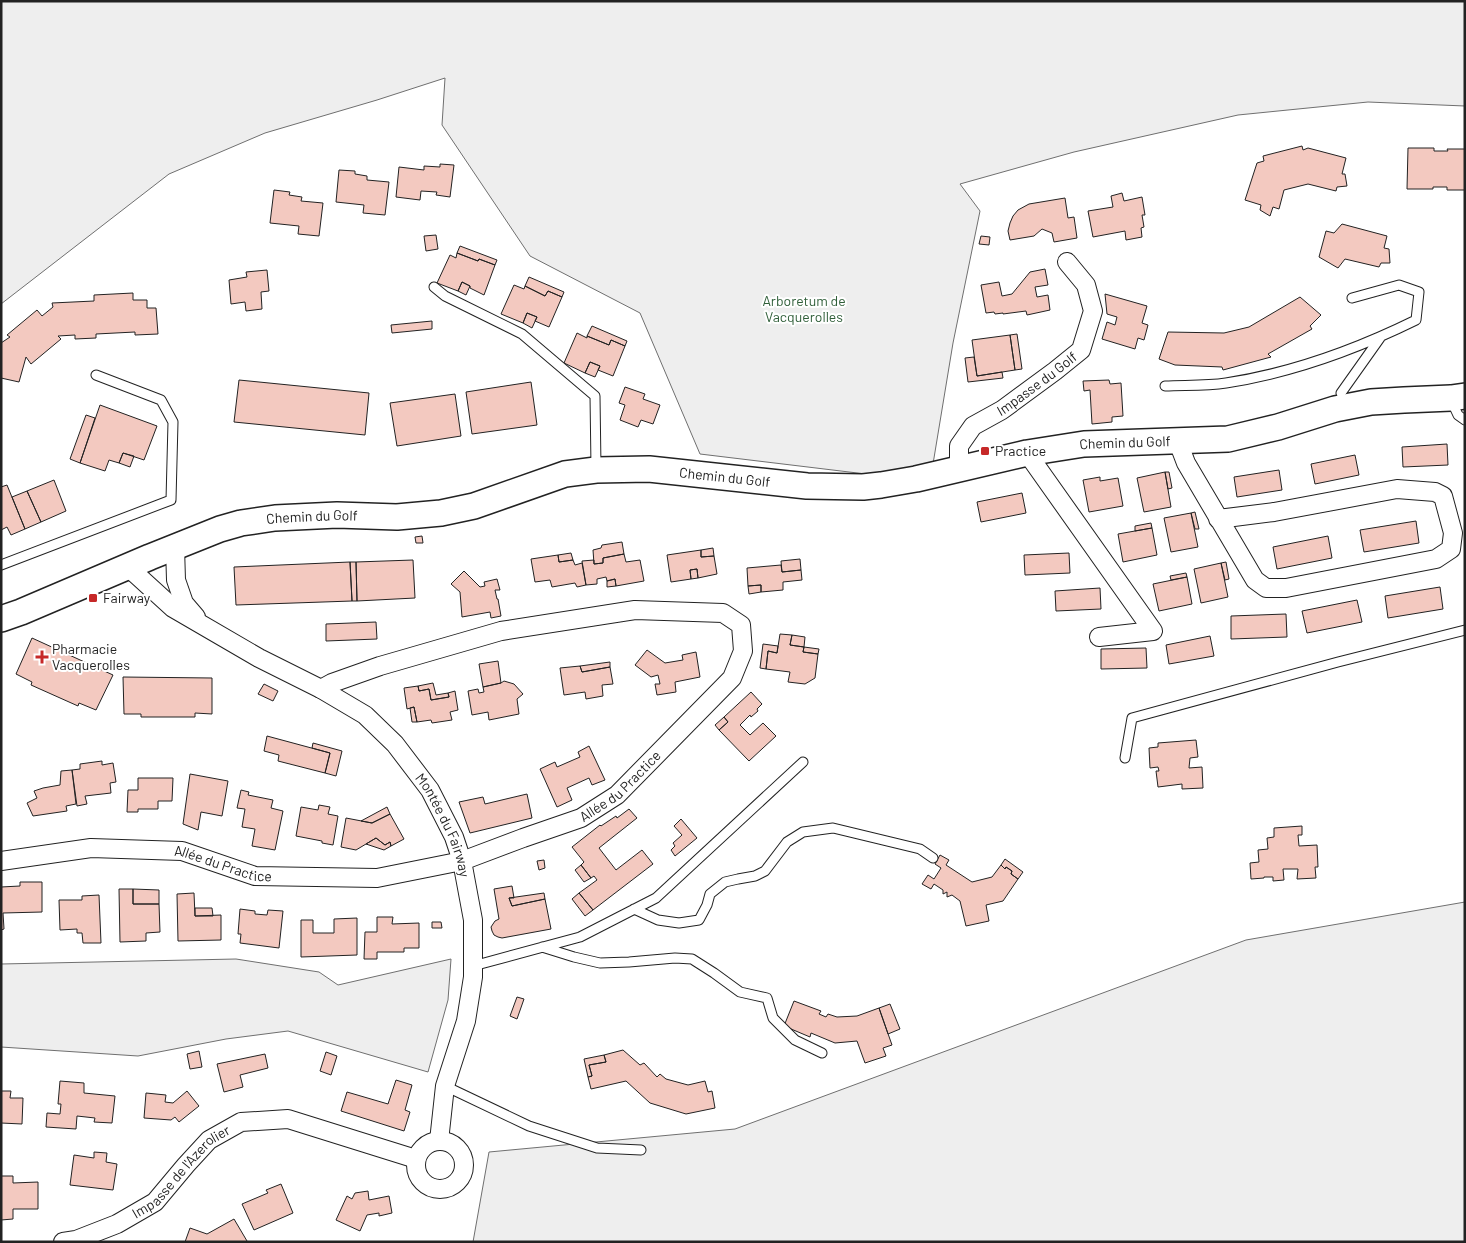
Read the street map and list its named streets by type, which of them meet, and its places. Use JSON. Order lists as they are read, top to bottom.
{
  "streets": {
    "street": [
      "Impasse du Golf",
      "Chemin du Golf",
      "Allée du Practice",
      "Montée du Fairway",
      "Impasse de l'Azerolier"
    ]
  },
  "crossings": [
    ["Impasse du Golf", "Chemin du Golf"],
    ["Chemin du Golf", "Montée du Fairway"],
    ["Allée du Practice", "Montée du Fairway"],
    ["Montée du Fairway", "Impasse de l'Azerolier"]
  ],
  "parks": ["Arboretum de Vacquerolles"],
  "places": {
    "transit": ["Practice", "Fairway"],
    "health": ["Pharmacie Vacquerolles"]
  }
}
